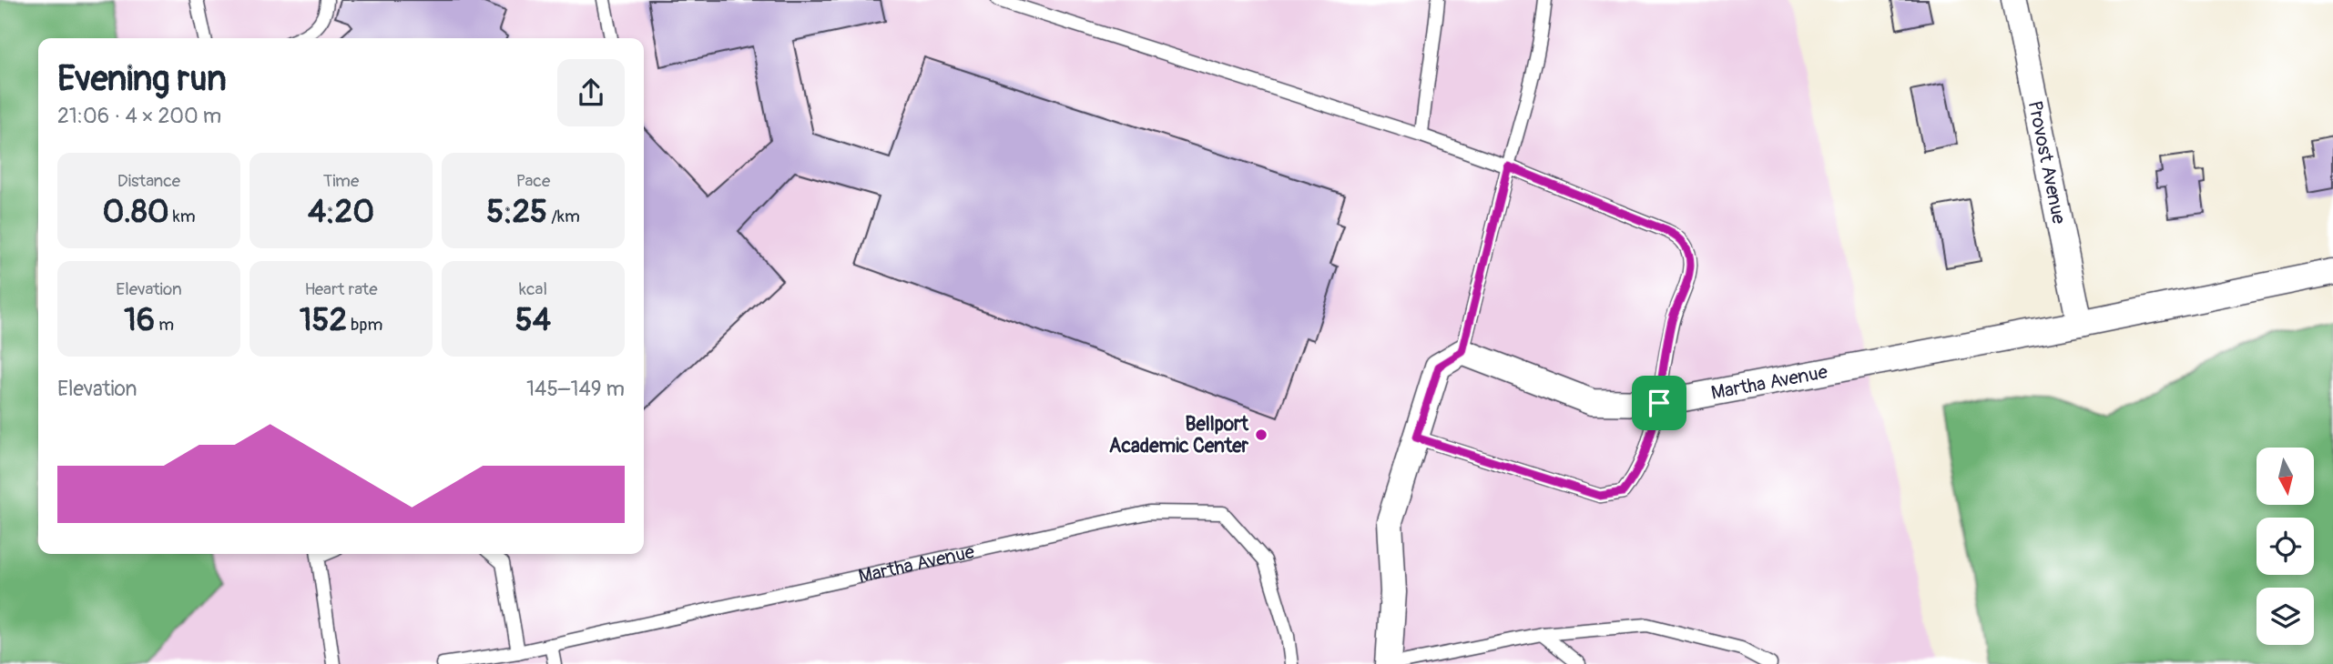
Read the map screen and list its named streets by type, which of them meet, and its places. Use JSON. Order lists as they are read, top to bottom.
{
  "streets": {
    "street": ["Provost Avenue", "Martha Avenue"]
  },
  "crossings": [
    ["Provost Avenue", "Martha Avenue"]
  ],
  "places": ["Bellport Academic Center"],
  "north": "bottom",
  "page": {
    "heading": ["Evening run", "21:06 · 4 × 200 m"],
    "stats": [
      ["Distance", "0.80 km"],
      ["Time", "4:20"],
      ["Pace", "5:25 /km"],
      ["Elevation", "16 m"],
      ["Heart rate", "152 bpm"],
      ["kcal", "54"]
    ],
    "chart": ["Elevation", "145–149 m"]
  }
}
